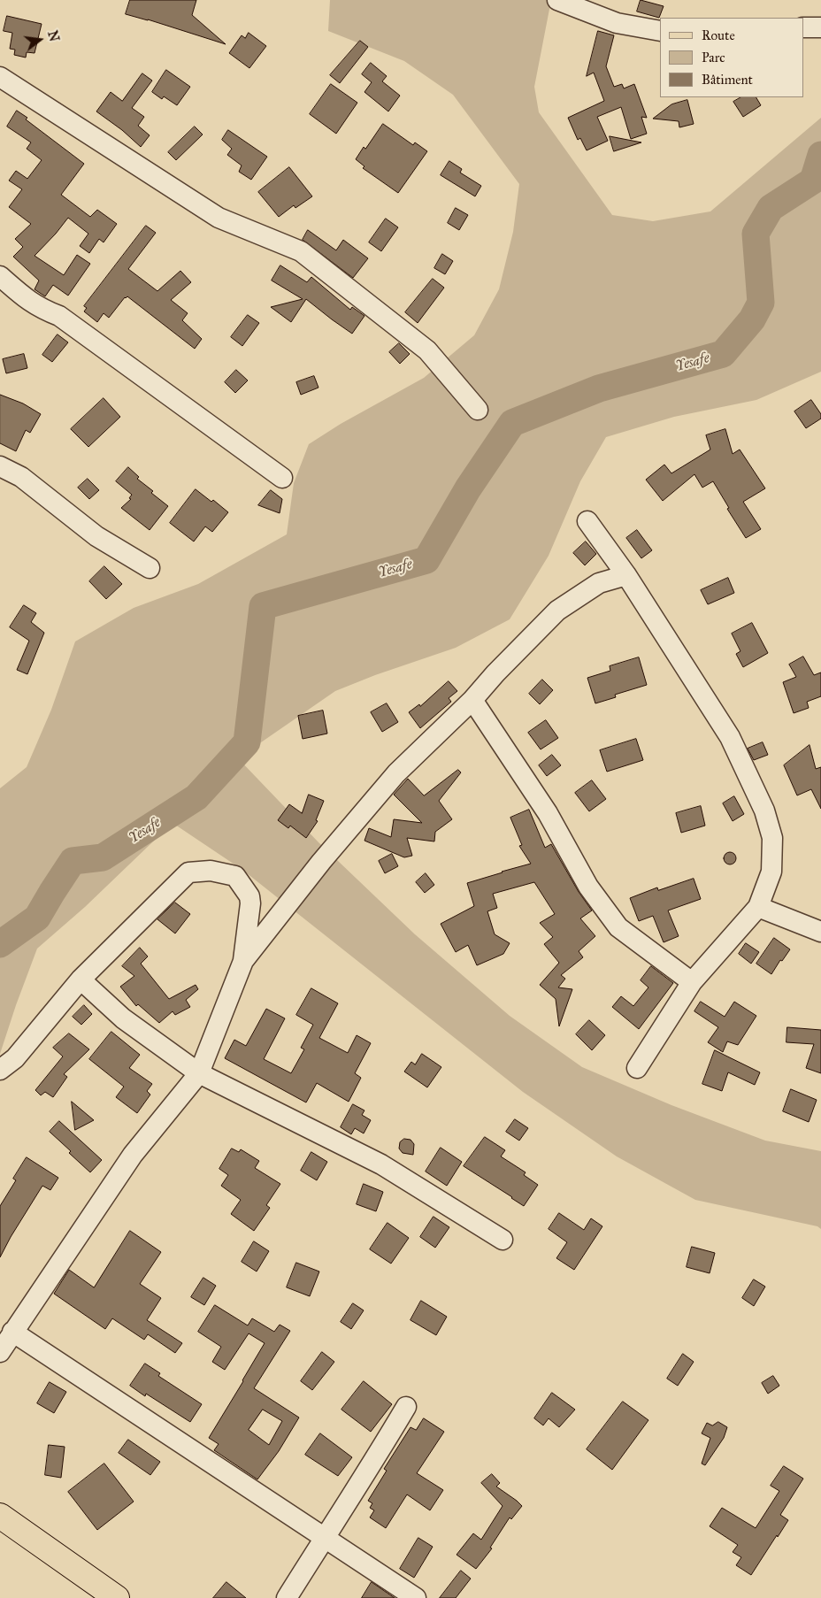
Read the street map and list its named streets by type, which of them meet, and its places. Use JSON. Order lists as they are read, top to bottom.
{
  "water": ["Yesafe"],
  "legend": ["Route", "Parc", "Bâtiment"],
  "north": "right"
}
